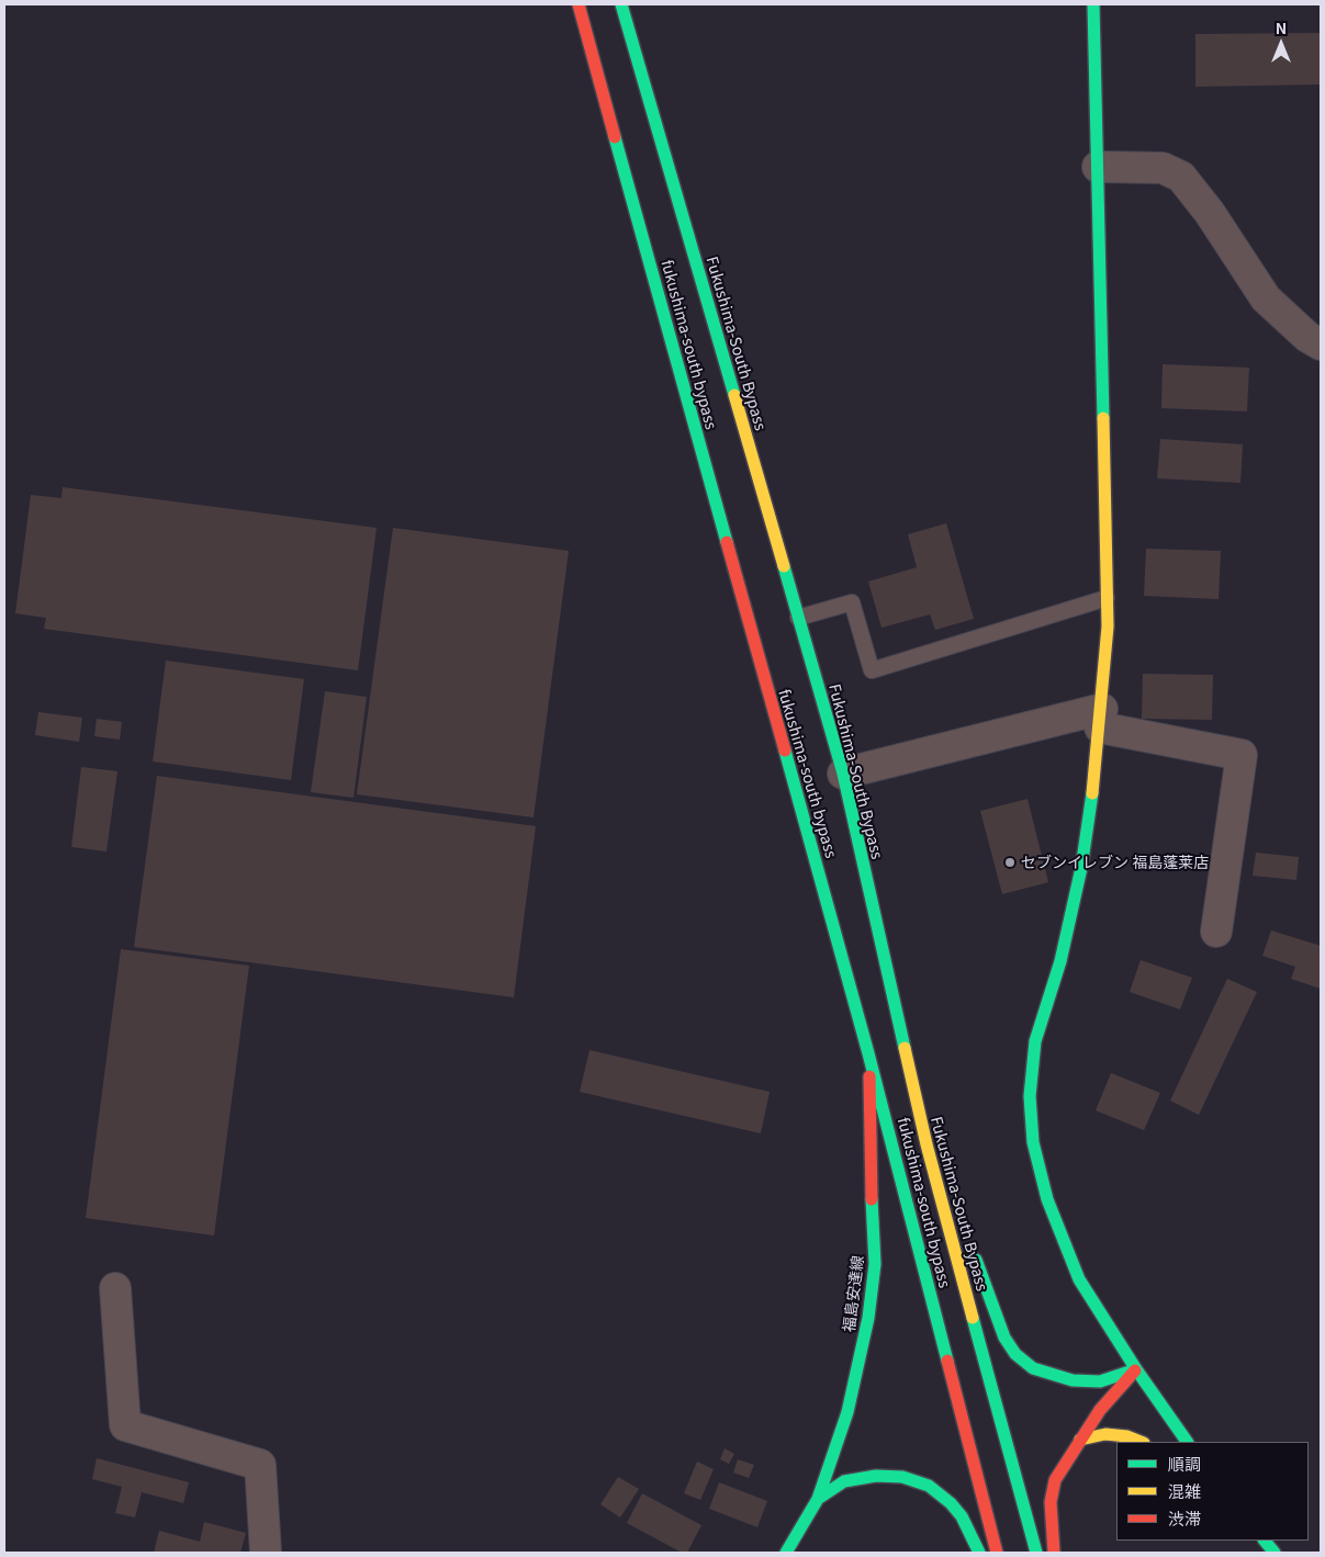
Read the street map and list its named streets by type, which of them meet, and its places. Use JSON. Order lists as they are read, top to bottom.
{
  "streets": {
    "main road": ["Fukushima-South Bypass", "fukushima-south bypass", "福島安達線"]
  },
  "crossings": [
    ["fukushima-south bypass", "福島安達線"]
  ],
  "places": ["セブンイレブン 福島蓬莱店"],
  "legend": ["順調", "混雑", "渋滞"],
  "north": "top"
}
